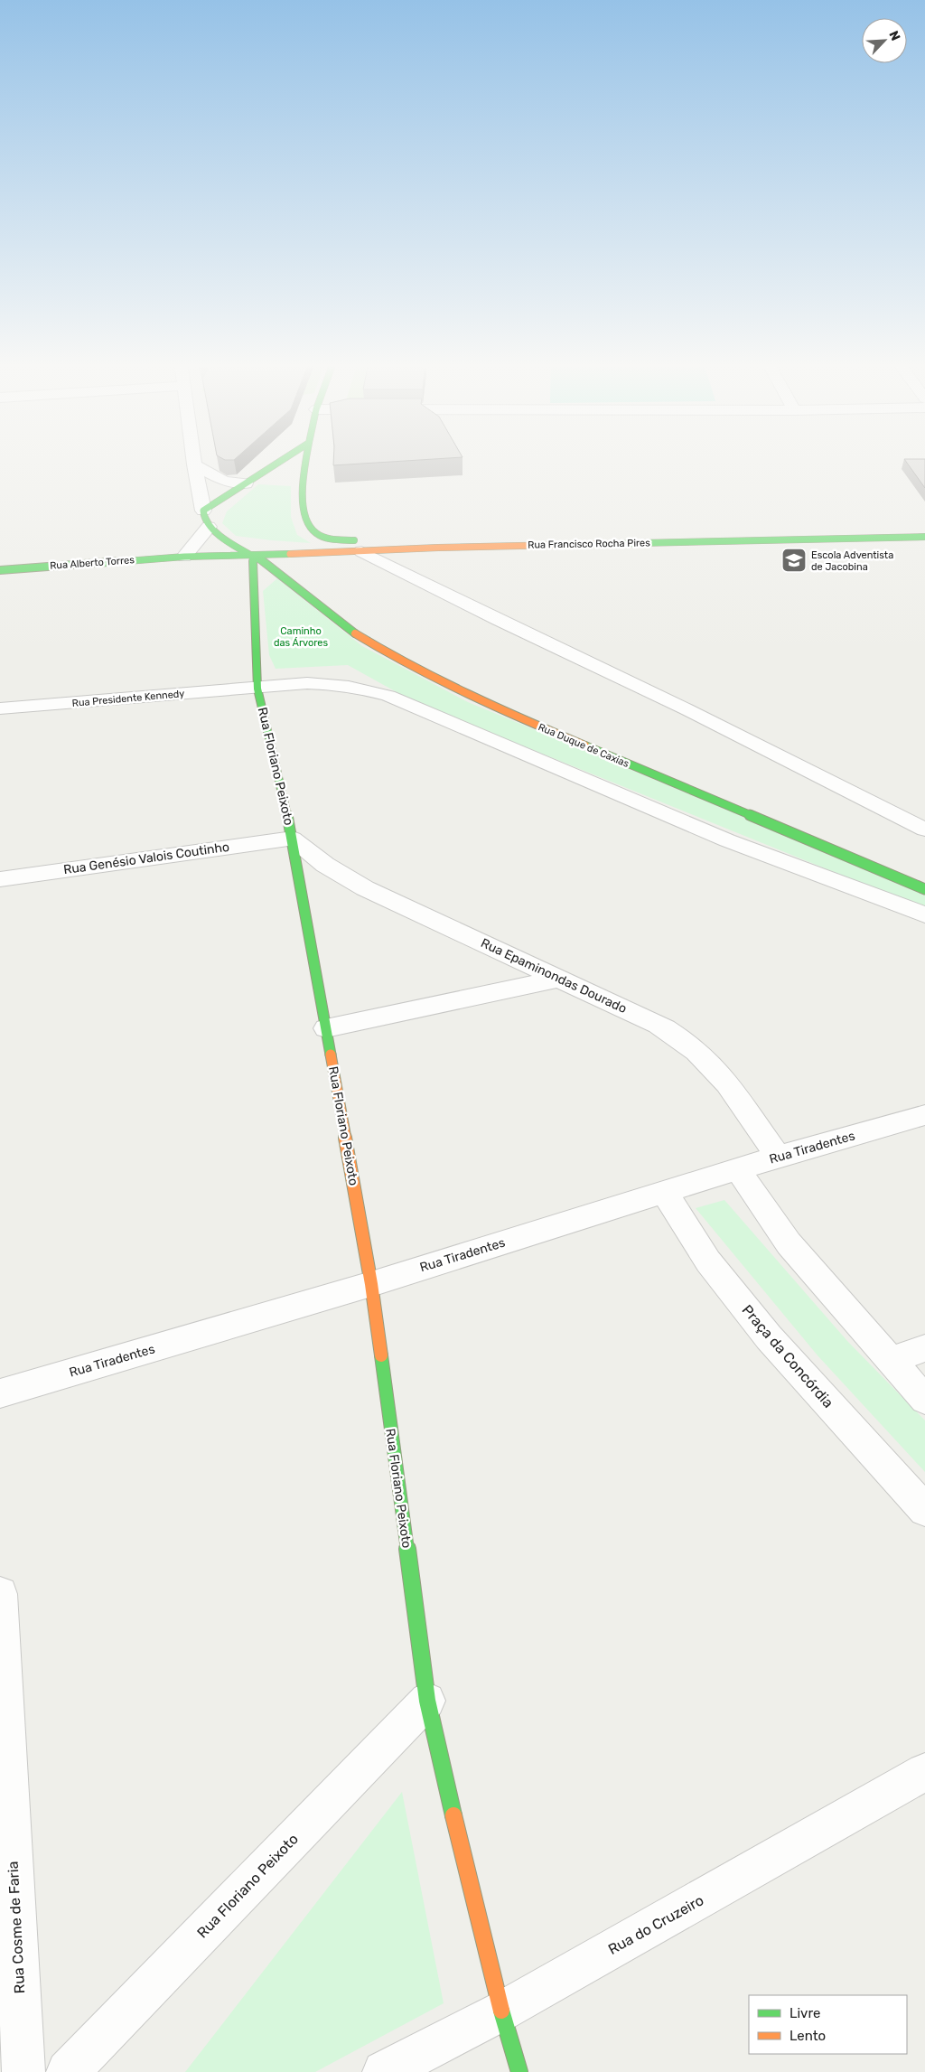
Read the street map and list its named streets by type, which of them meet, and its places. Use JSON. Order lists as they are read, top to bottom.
{
  "streets": {
    "street": [
      "Rua Francisco Rocha Pires",
      "Rua Alberto Torres",
      "Rua Presidente Kennedy",
      "Rua Duque de Caxias",
      "Rua Floriano Peixoto",
      "Rua Genésio Valois Coutinho",
      "Rua Epaminondas Dourado",
      "Rua Tiradentes",
      "Praça da Concórdia",
      "Rua do Cruzeiro",
      "Rua Cosme de Faria"
    ]
  },
  "crossings": [
    ["Rua Francisco Rocha Pires", "Rua Alberto Torres"],
    ["Rua Francisco Rocha Pires", "Rua Duque de Caxias"],
    ["Rua Francisco Rocha Pires", "Rua Floriano Peixoto"],
    ["Rua Presidente Kennedy", "Rua Floriano Peixoto"],
    ["Rua Duque de Caxias", "Rua Floriano Peixoto"],
    ["Rua Floriano Peixoto", "Rua Genésio Valois Coutinho"],
    ["Rua Floriano Peixoto", "Rua Epaminondas Dourado"],
    ["Rua Floriano Peixoto", "Rua Tiradentes"],
    ["Rua Floriano Peixoto", "Rua do Cruzeiro"],
    ["Rua Genésio Valois Coutinho", "Rua Epaminondas Dourado"],
    ["Rua Epaminondas Dourado", "Rua Tiradentes"],
    ["Rua Tiradentes", "Praça da Concórdia"]
  ],
  "parks": ["Caminho das Árvores"],
  "places": {
    "school or university": ["Escola Adventista de Jacobina"]
  },
  "legend": ["Livre", "Lento"],
  "north": "top right"
}
